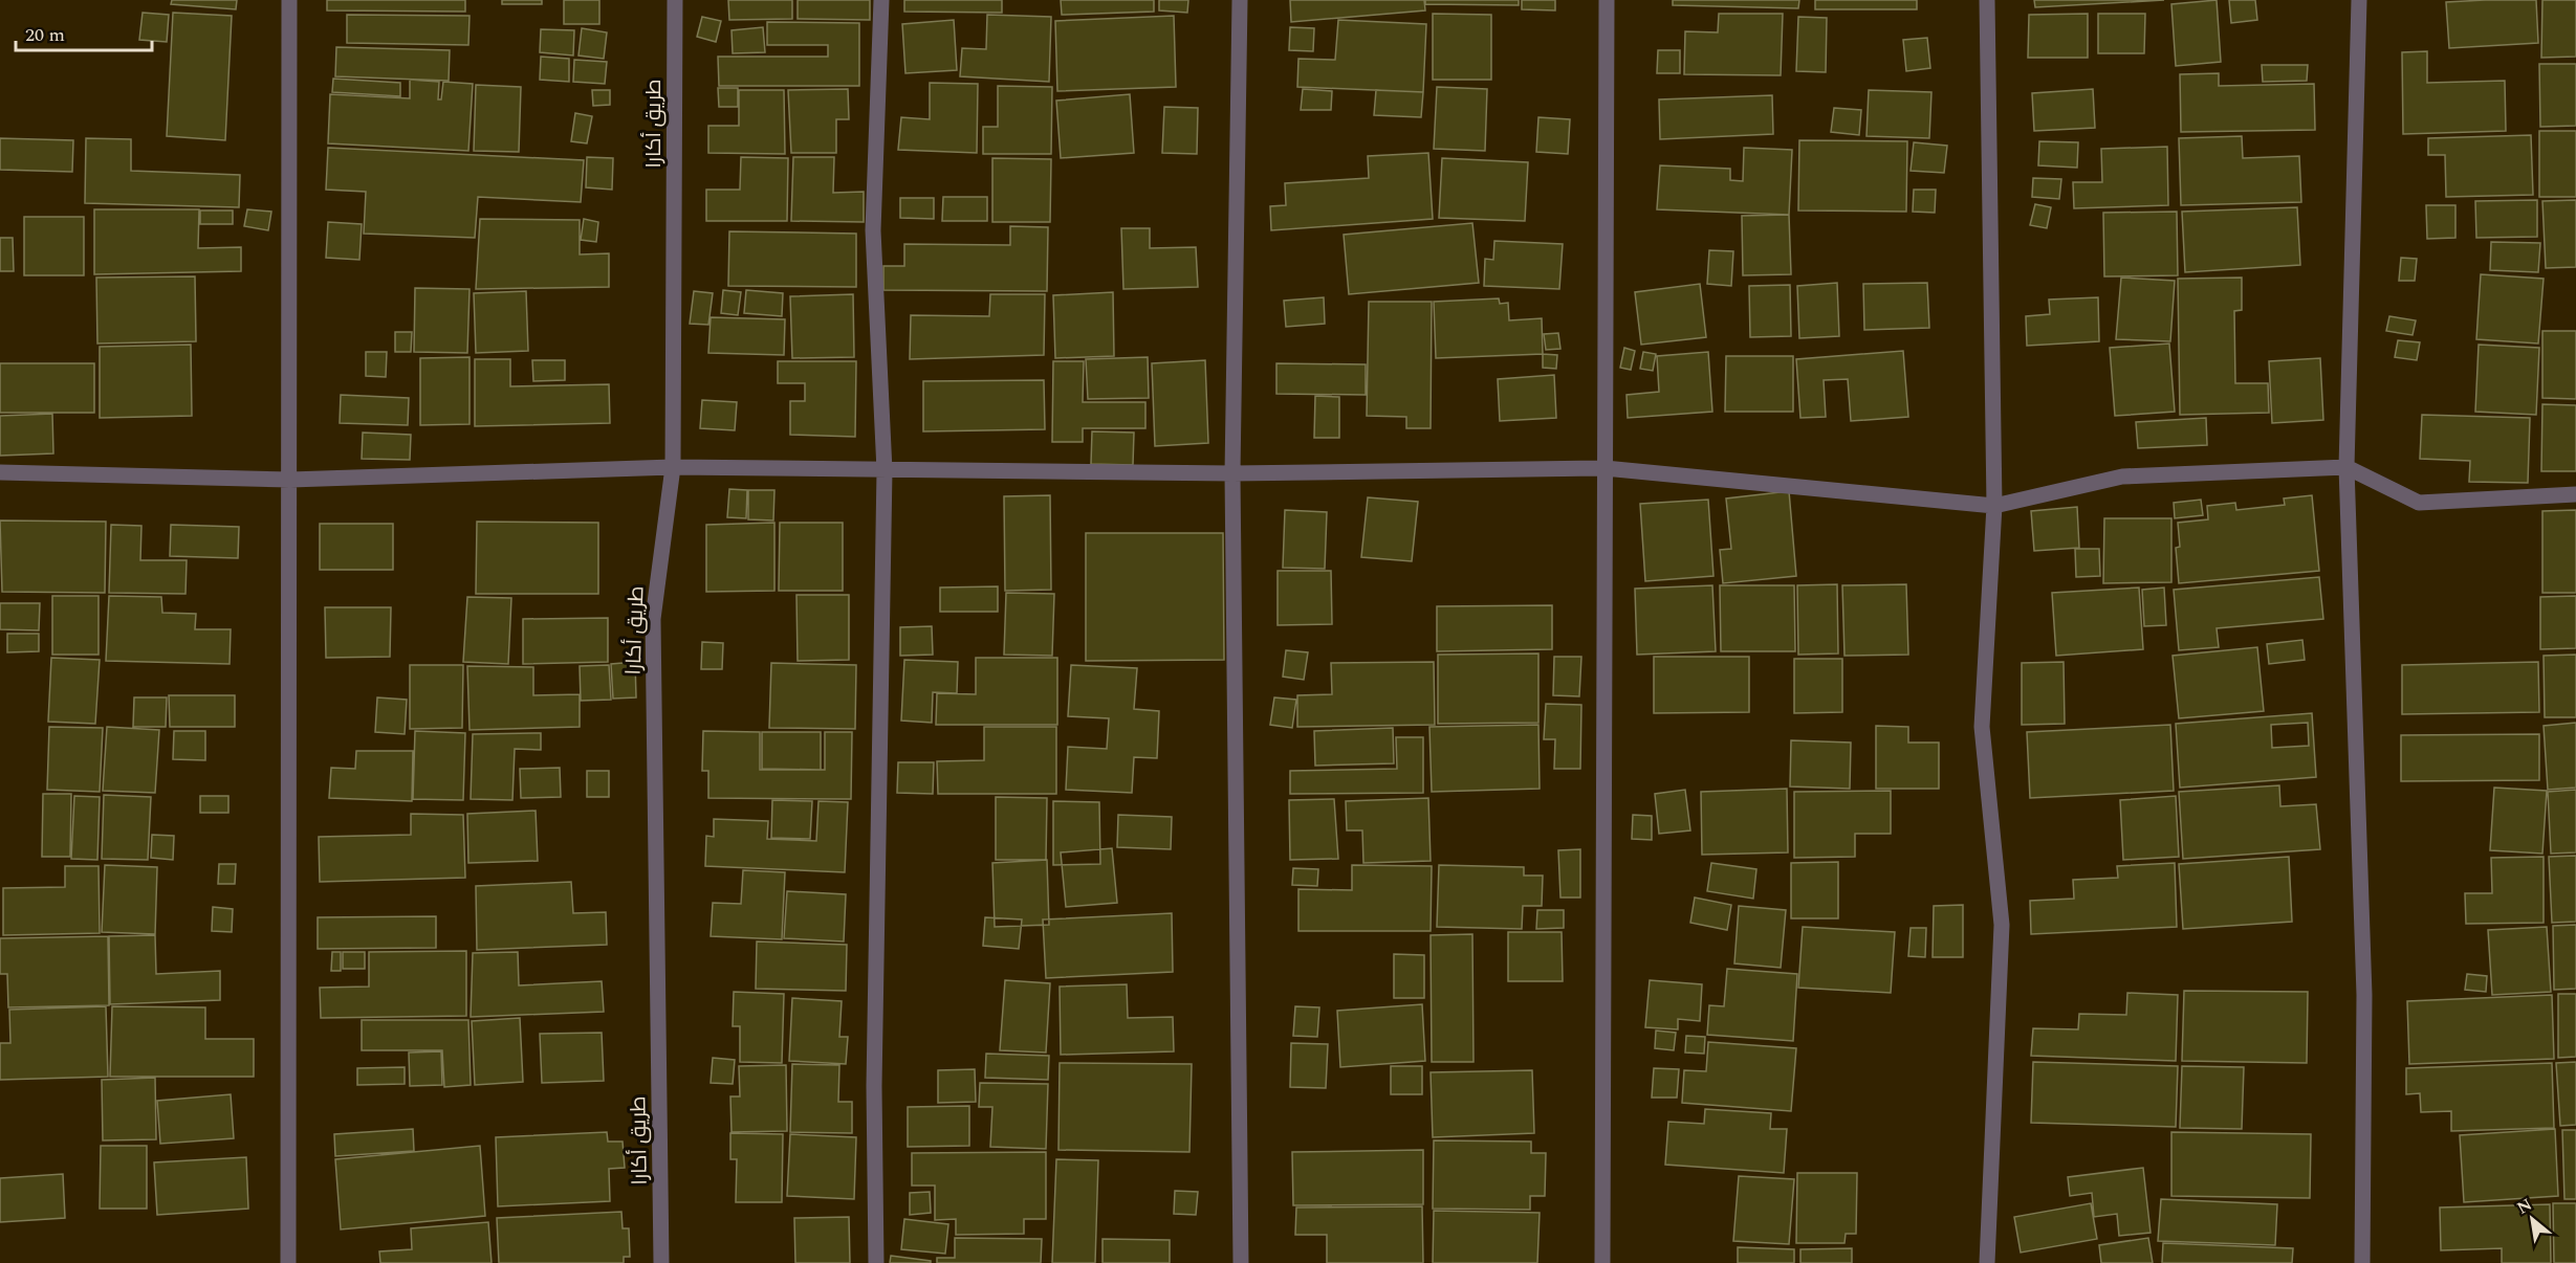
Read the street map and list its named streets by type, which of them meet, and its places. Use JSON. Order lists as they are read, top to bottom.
{
  "streets": {
    "street": ["طريق أكارا"]
  },
  "scale_bar": "20 m",
  "north": "top left"
}
